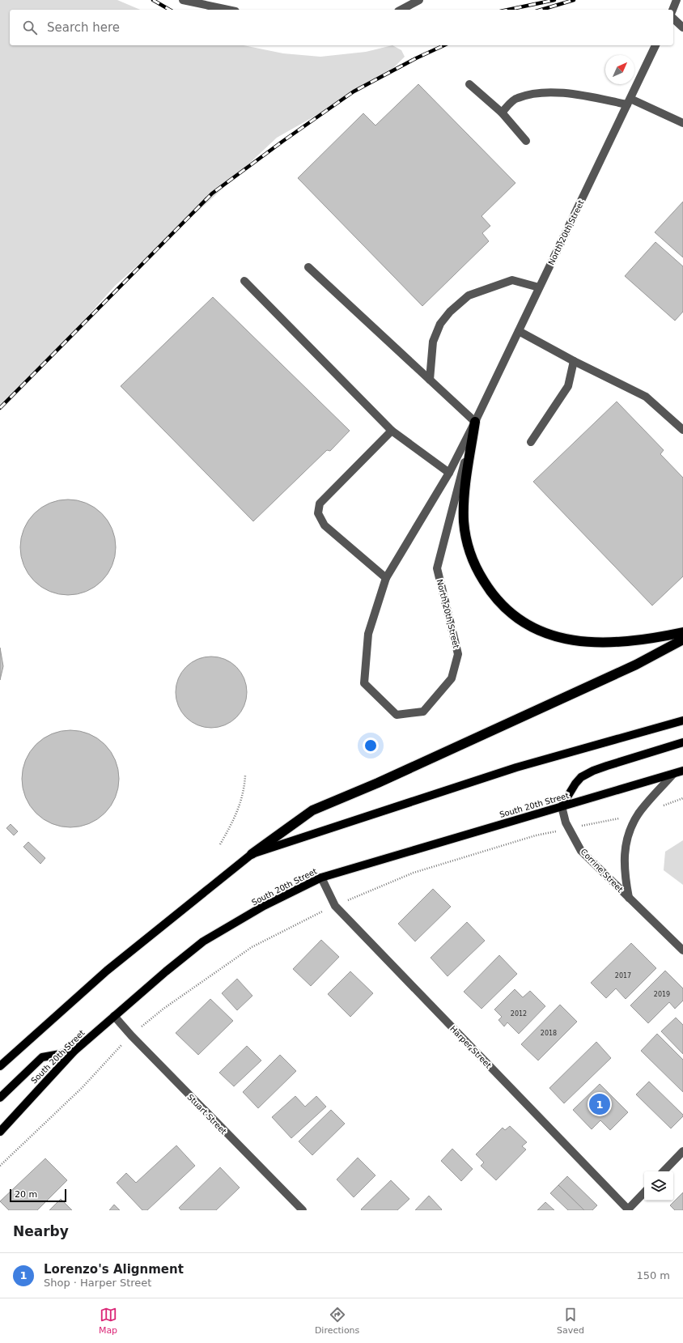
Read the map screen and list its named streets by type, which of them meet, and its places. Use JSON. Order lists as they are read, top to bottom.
{
  "streets": {
    "main road": ["South 20th Street"],
    "street": [
      "North 20th Street",
      "Corrine Street",
      "Harper Street",
      "Stuart Street"
    ]
  },
  "crossings": [
    ["South 20th Street", "Corrine Street"],
    ["South 20th Street", "Harper Street"],
    ["South 20th Street", "Stuart Street"]
  ],
  "house_numbers": [
    "2017",
    "2019",
    "2012",
    "2018"
  ],
  "scale_bar": "20 m",
  "north": "top right",
  "page": {
    "search": "Search here",
    "pins": "1",
    "scale": "20 m",
    "heading": "Nearby",
    "list": [
      {
        "mark": "1",
        "name": "Lorenzo's Alignment",
        "note": "Shop · Harper Street",
        "value": "150 m"
      }
    ],
    "nav": ["Map", "Directions", "Saved"]
  }
}
